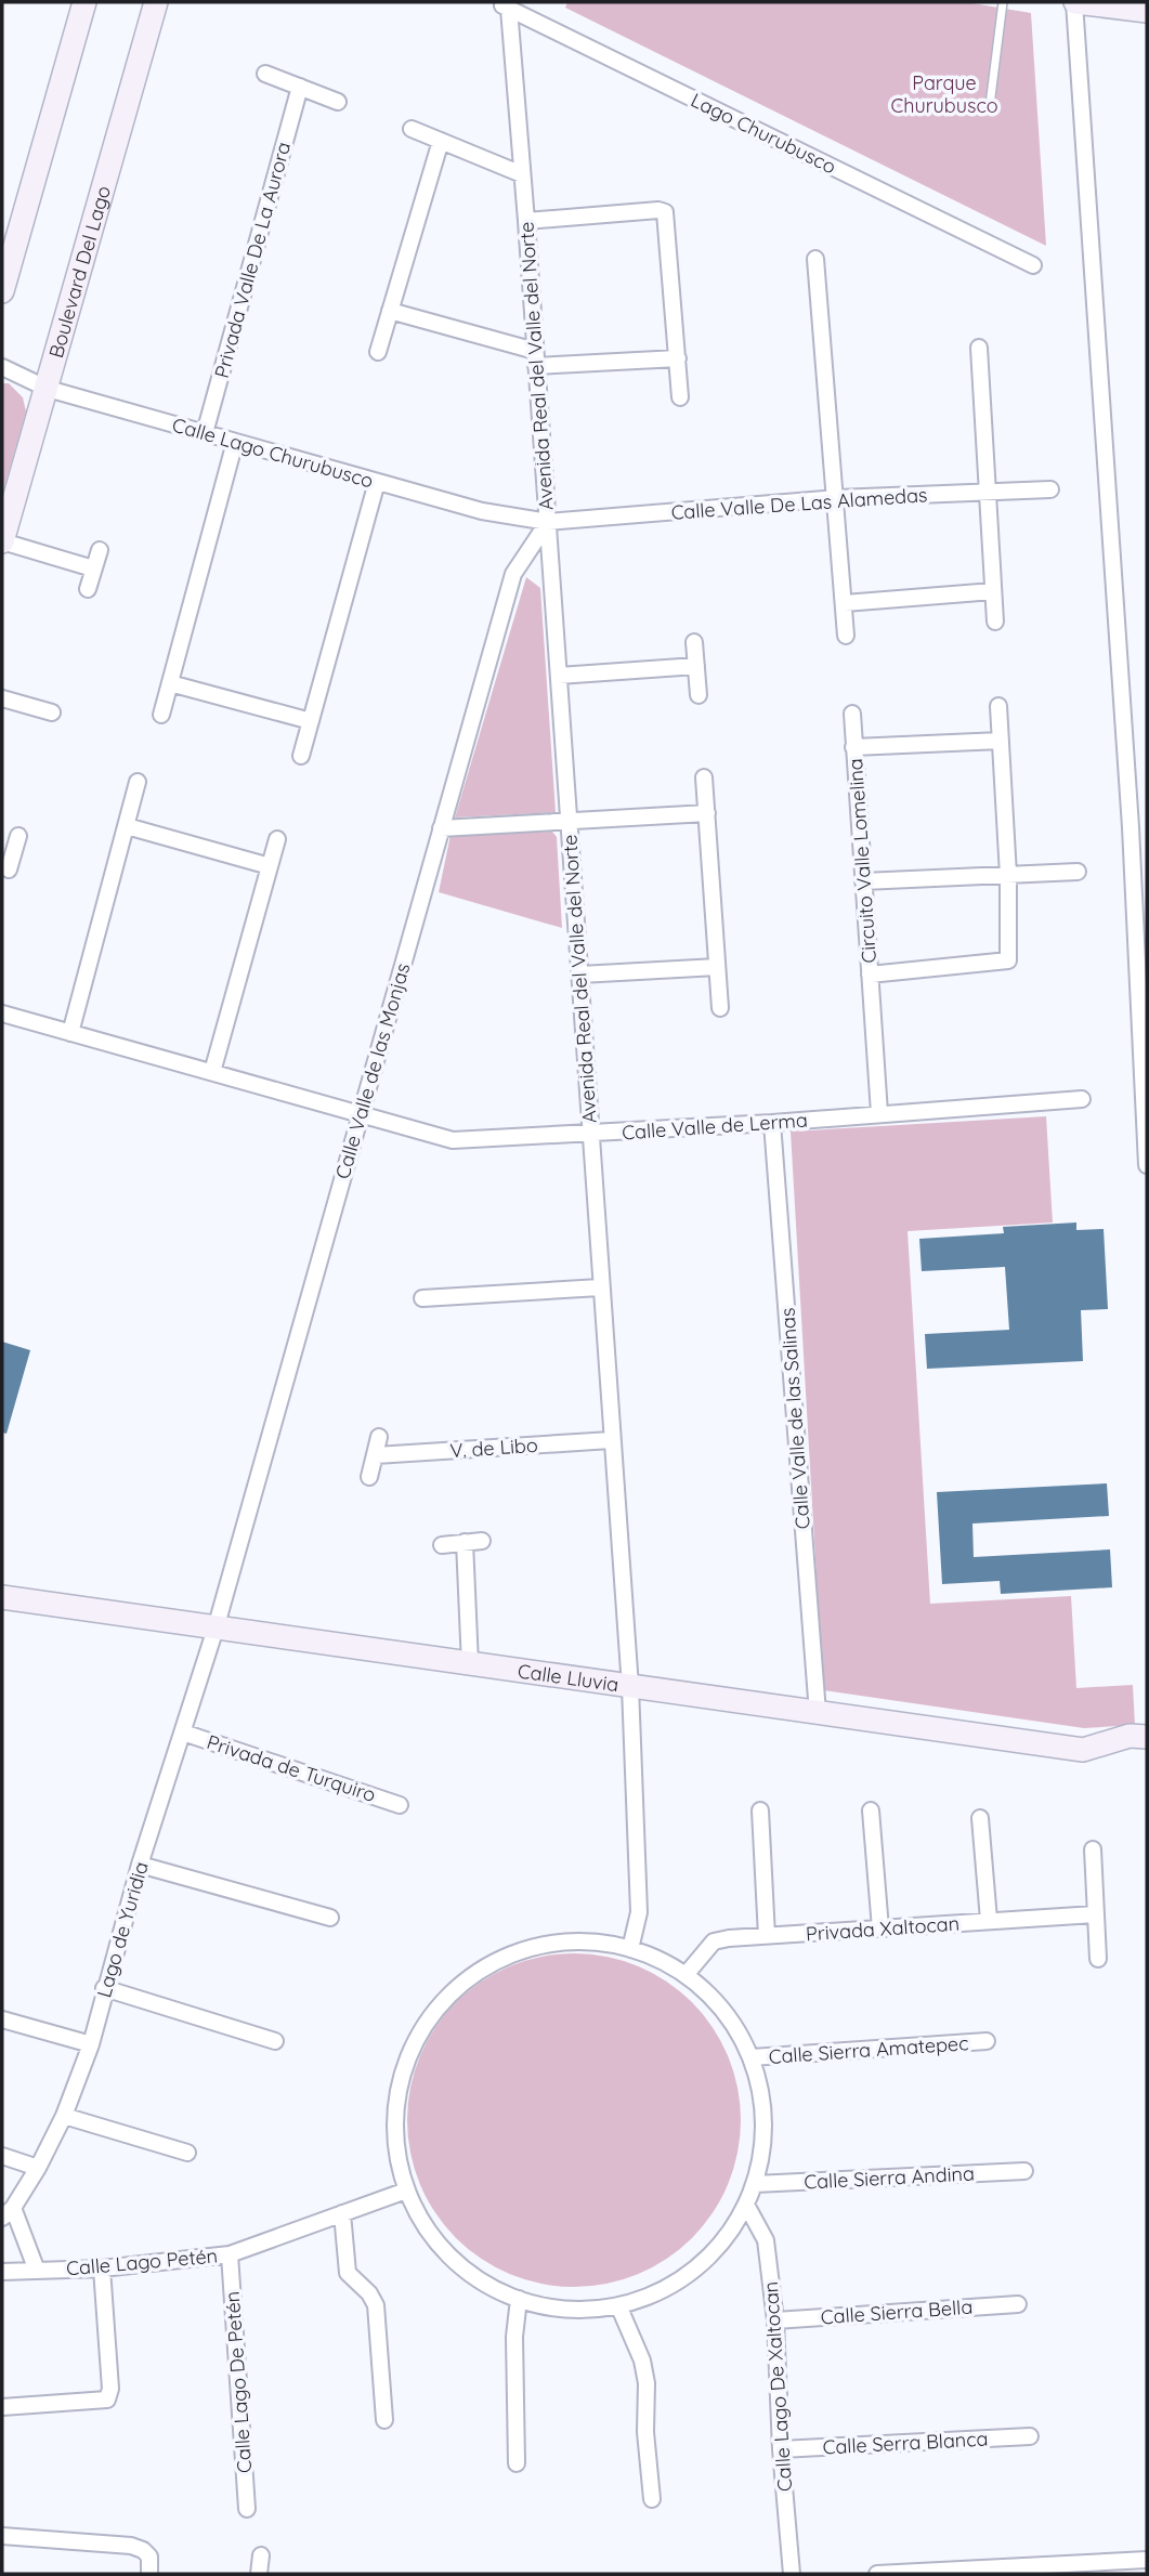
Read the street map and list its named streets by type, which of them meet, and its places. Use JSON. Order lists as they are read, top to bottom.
{
  "streets": {
    "street": [
      "Lago Churubusco",
      "Privada Valle De La Aurora",
      "Boulevard Del Lago",
      "Avenida Real del Valle del Norte",
      "Calle Lago Churubusco",
      "Calle Valle De Las Alamedas",
      "Circuito Valle Lomelina",
      "Calle Valle de las Monjas",
      "Calle Valle de Lerma",
      "Calle Valle de las Salinas",
      "V. de Libo",
      "Calle Lluvia",
      "Privada de Turquiro",
      "Privada Xaltocan",
      "Lago de Yuridia",
      "Calle Sierra Amatepec",
      "Calle Sierra Andina",
      "Calle Lago Petén",
      "Calle Sierra Bella",
      "Calle Lago De Petén",
      "Calle Lago De Xaltocan",
      "Calle Serra Blanca"
    ]
  },
  "crossings": [
    ["Lago Churubusco", "Avenida Real del Valle del Norte"],
    ["Privada Valle De La Aurora", "Calle Lago Churubusco"],
    ["Boulevard Del Lago", "Calle Lago Churubusco"],
    ["Avenida Real del Valle del Norte", "Calle Lago Churubusco"],
    ["Avenida Real del Valle del Norte", "Calle Valle De Las Alamedas"],
    ["Avenida Real del Valle del Norte", "Calle Valle de las Monjas"],
    ["Avenida Real del Valle del Norte", "Calle Valle de Lerma"],
    ["Avenida Real del Valle del Norte", "V. de Libo"],
    ["Avenida Real del Valle del Norte", "Calle Lluvia"],
    ["Calle Lago Churubusco", "Calle Valle De Las Alamedas"],
    ["Calle Lago Churubusco", "Calle Valle de las Monjas"],
    ["Calle Valle De Las Alamedas", "Calle Valle de las Monjas"],
    ["Circuito Valle Lomelina", "Calle Valle de Lerma"],
    ["Calle Valle de las Monjas", "Calle Valle de Lerma"],
    ["Calle Valle de las Monjas", "Calle Lluvia"],
    ["Calle Valle de las Monjas", "Lago de Yuridia"],
    ["Calle Valle de Lerma", "Calle Valle de las Salinas"],
    ["Calle Valle de las Salinas", "Calle Lluvia"],
    ["Calle Lluvia", "Lago de Yuridia"],
    ["Privada de Turquiro", "Lago de Yuridia"],
    ["Calle Lago Petén", "Calle Lago De Petén"],
    ["Calle Sierra Bella", "Calle Lago De Xaltocan"],
    ["Calle Lago De Xaltocan", "Calle Serra Blanca"]
  ],
  "parks": ["Parque Churubusco"]
}
